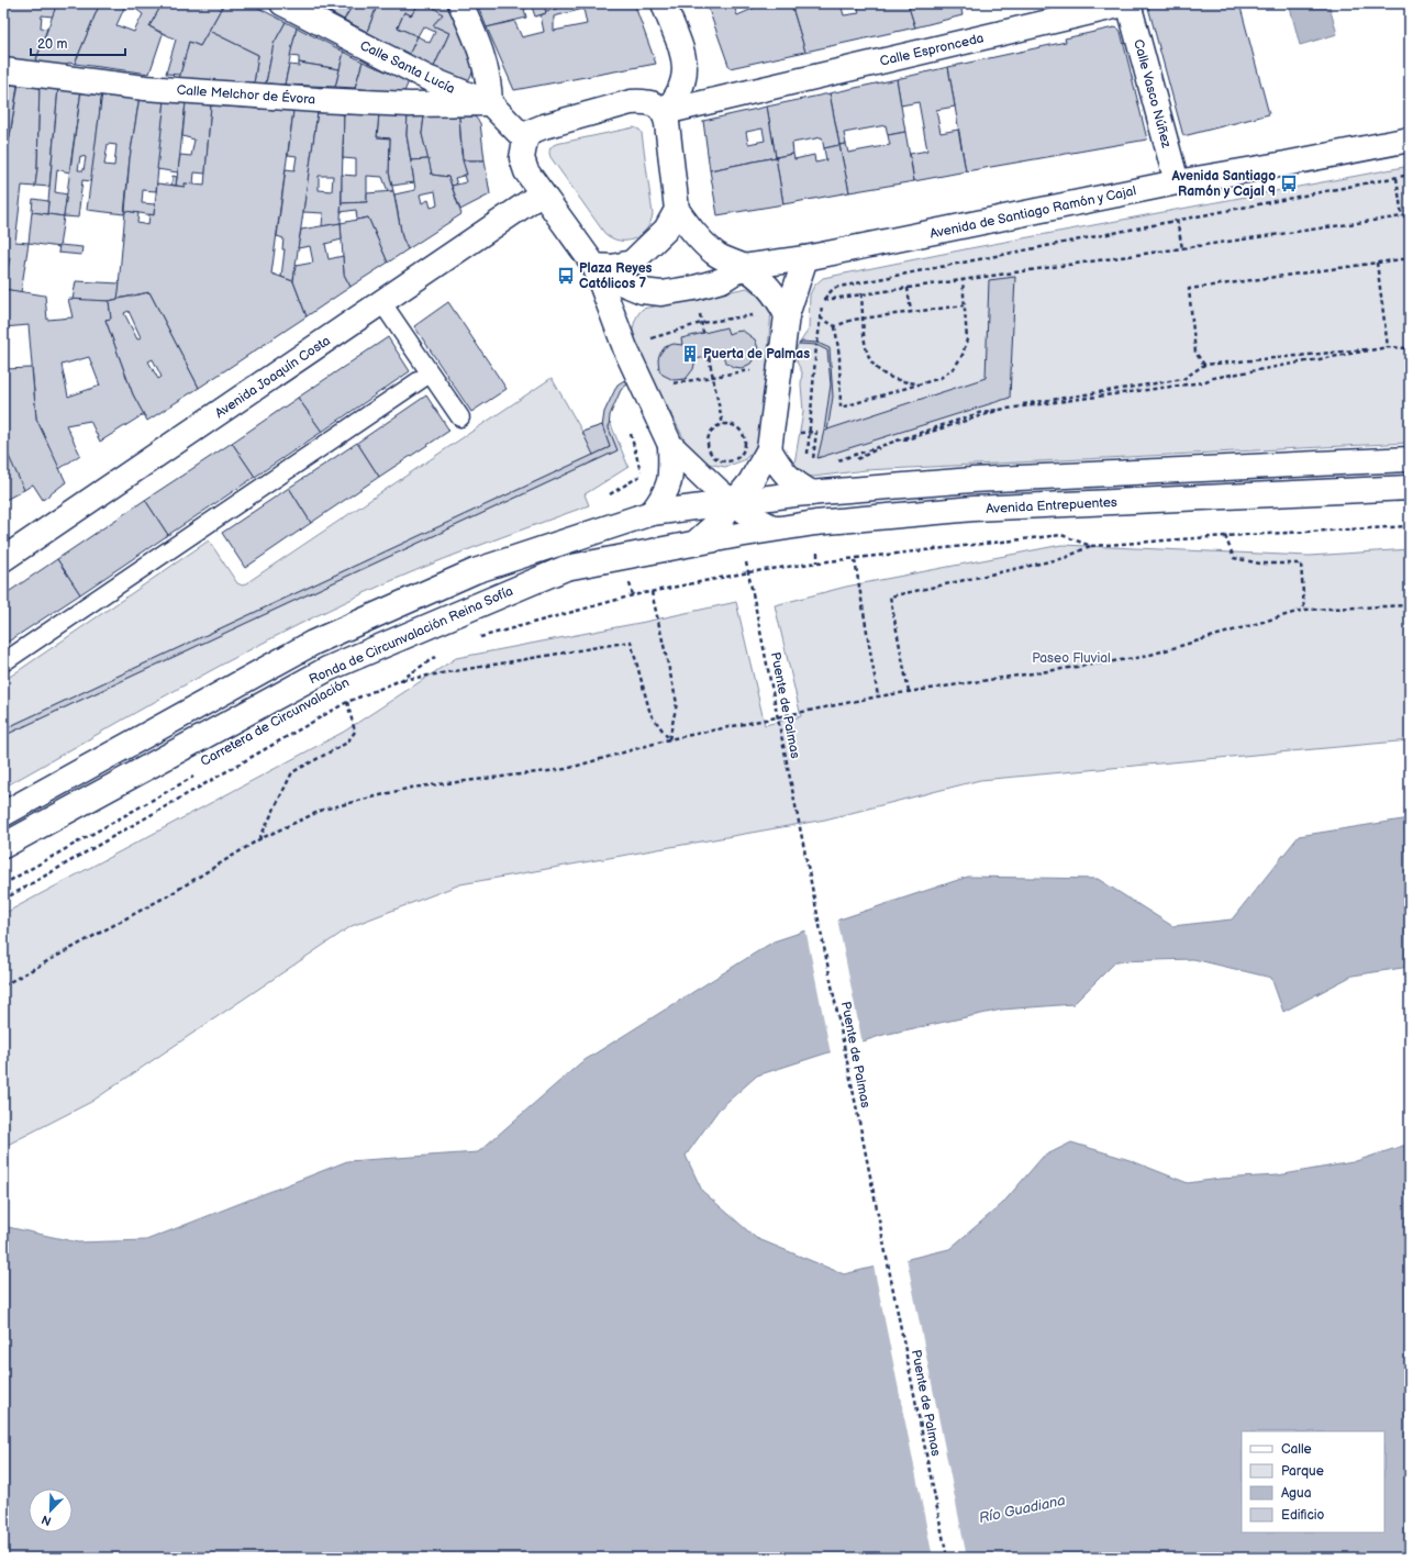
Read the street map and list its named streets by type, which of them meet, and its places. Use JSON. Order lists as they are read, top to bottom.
{
  "streets": {
    "street": [
      "Calle Espronceda",
      "Calle Santa Lucía",
      "Calle Vasco Núñez",
      "Calle Melchor de Évora",
      "Avenida de Santiago Ramón y Cajal",
      "Avenida Joaquín Costa",
      "Avenida Entrepuentes",
      "Ronda de Circunvalación Reina Sofía"
    ],
    "path": ["Puente de Palmas", "Carretera de Circunvalación"]
  },
  "crossings": [
    ["Calle Espronceda", "Calle Vasco Núñez"],
    ["Calle Santa Lucía", "Calle Melchor de Évora"],
    ["Calle Vasco Núñez", "Avenida de Santiago Ramón y Cajal"],
    ["Avenida Entrepuentes", "Ronda de Circunvalación Reina Sofía"],
    ["Avenida Entrepuentes", "Puente de Palmas"]
  ],
  "water": ["Río Guadiana"],
  "parks": ["Paseo Fluvial"],
  "places": {
    "bus stop": ["Avenida Santiago Ramón y Cajal 9", "Plaza Reyes Católicos 7"],
    "building": ["Puerta de Palmas"]
  },
  "legend": [
    "Calle",
    "Parque",
    "Agua",
    "Edificio"
  ],
  "scale_bar": "20 m",
  "north": "bottom left"
}
